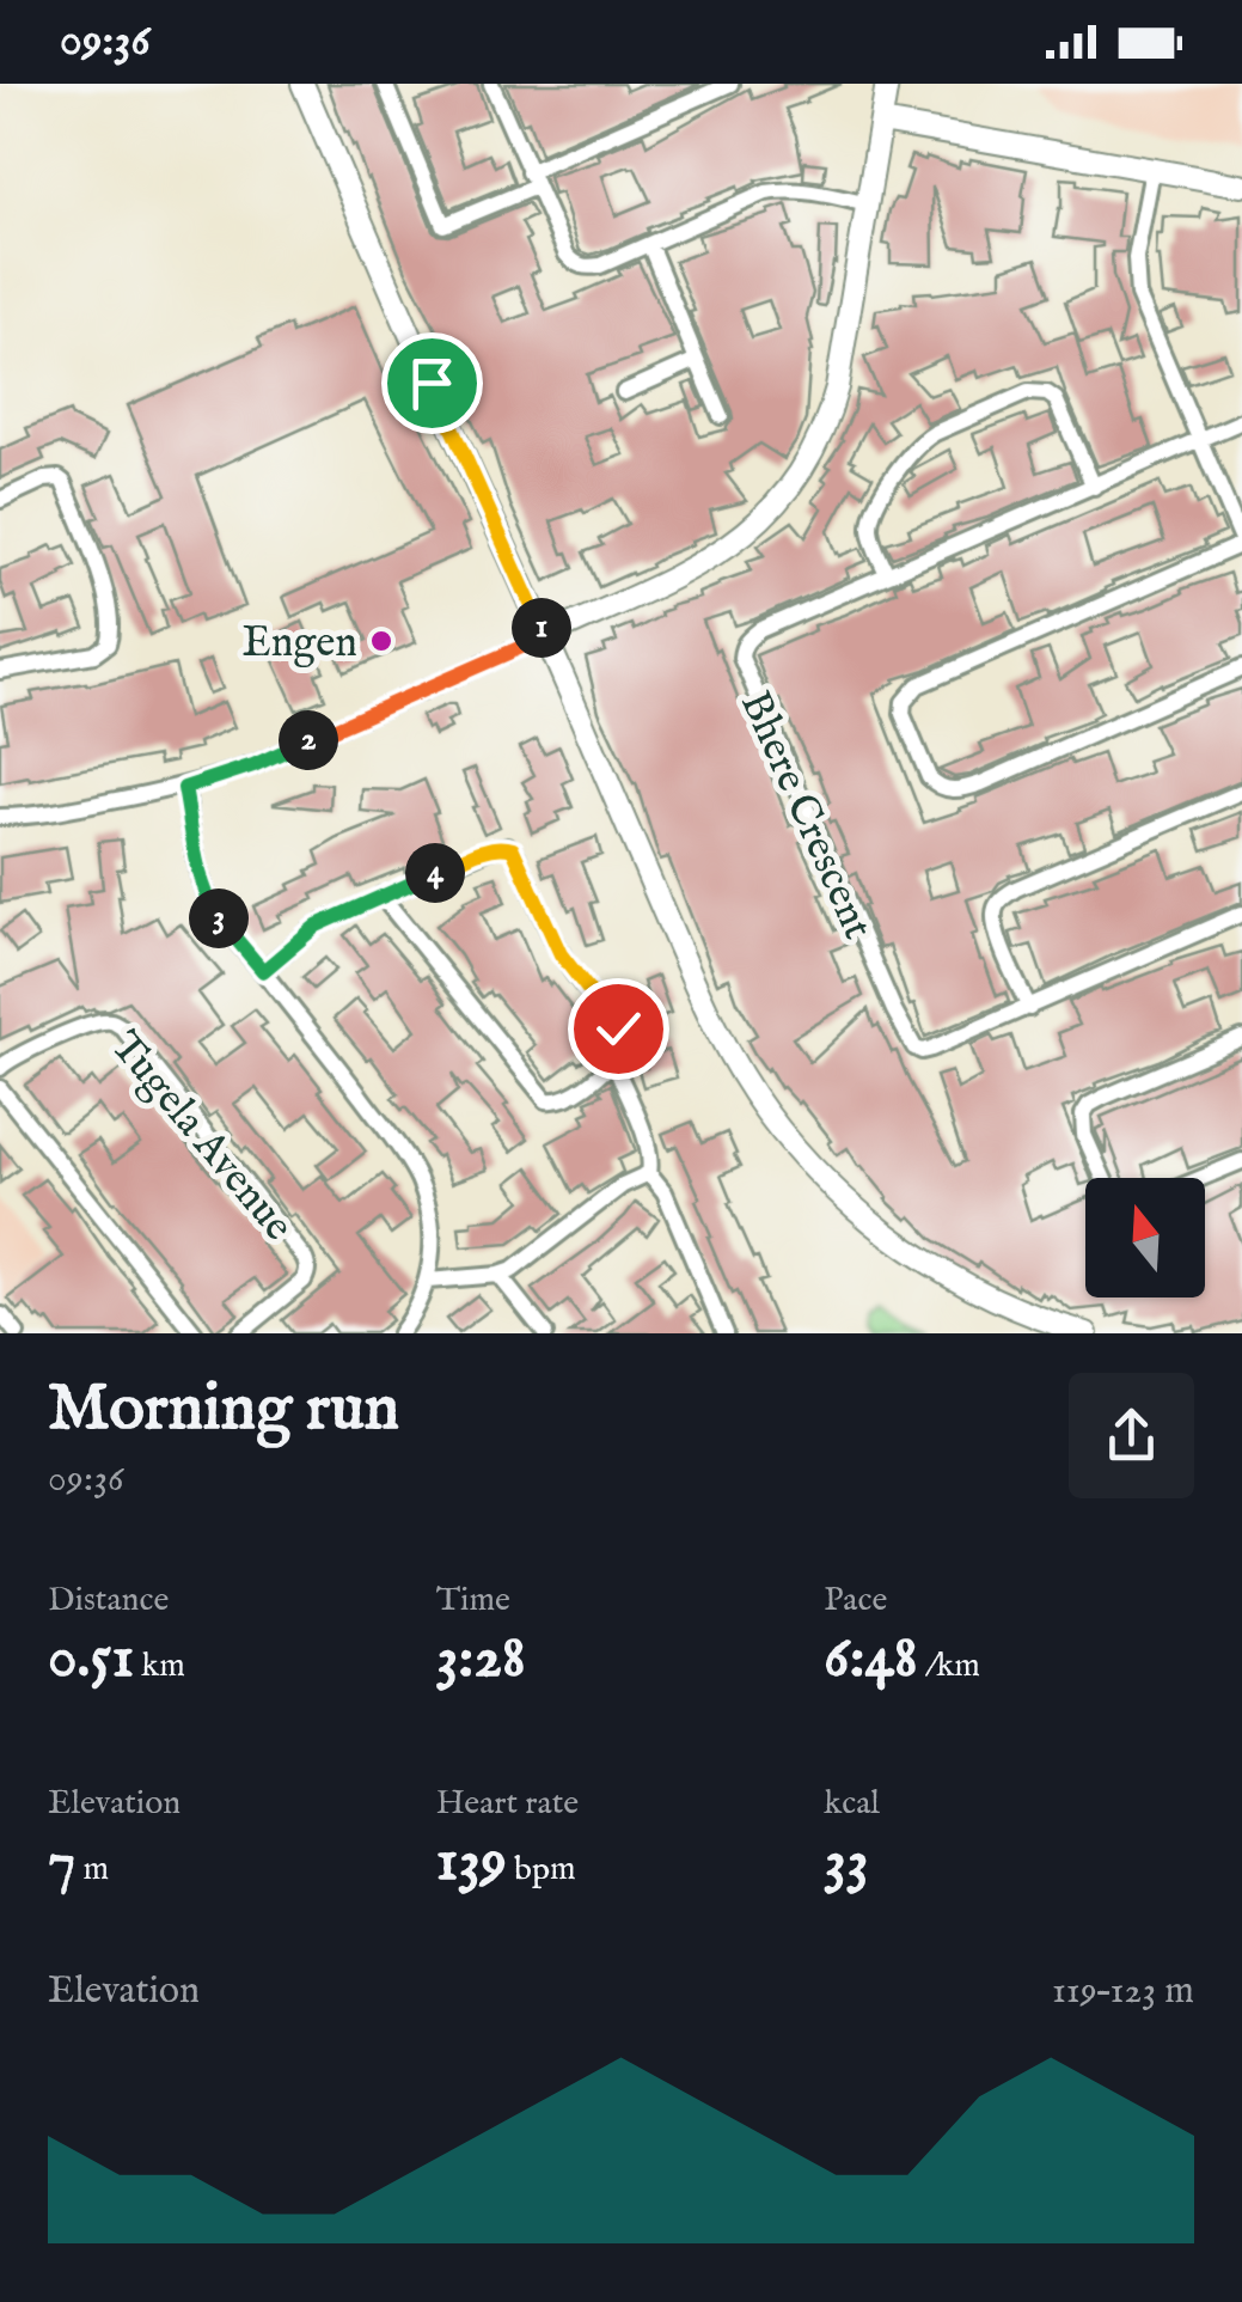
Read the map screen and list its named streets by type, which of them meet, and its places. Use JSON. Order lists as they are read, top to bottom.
{
  "streets": {
    "street": ["Bhere Crescent", "Tugela Avenue"]
  },
  "places": ["Engen"],
  "north": "top",
  "page": {
    "status": "09:36",
    "pins": [
      "1",
      "2",
      "4",
      "3"
    ],
    "heading": ["Morning run", "09:36"],
    "stats": [
      ["Distance", "0.51 km"],
      ["Time", "3:28"],
      ["Pace", "6:48 /km"],
      ["Elevation", "7 m"],
      ["Heart rate", "139 bpm"],
      ["kcal", "33"]
    ],
    "chart": ["Elevation", "119–123 m"]
  }
}
